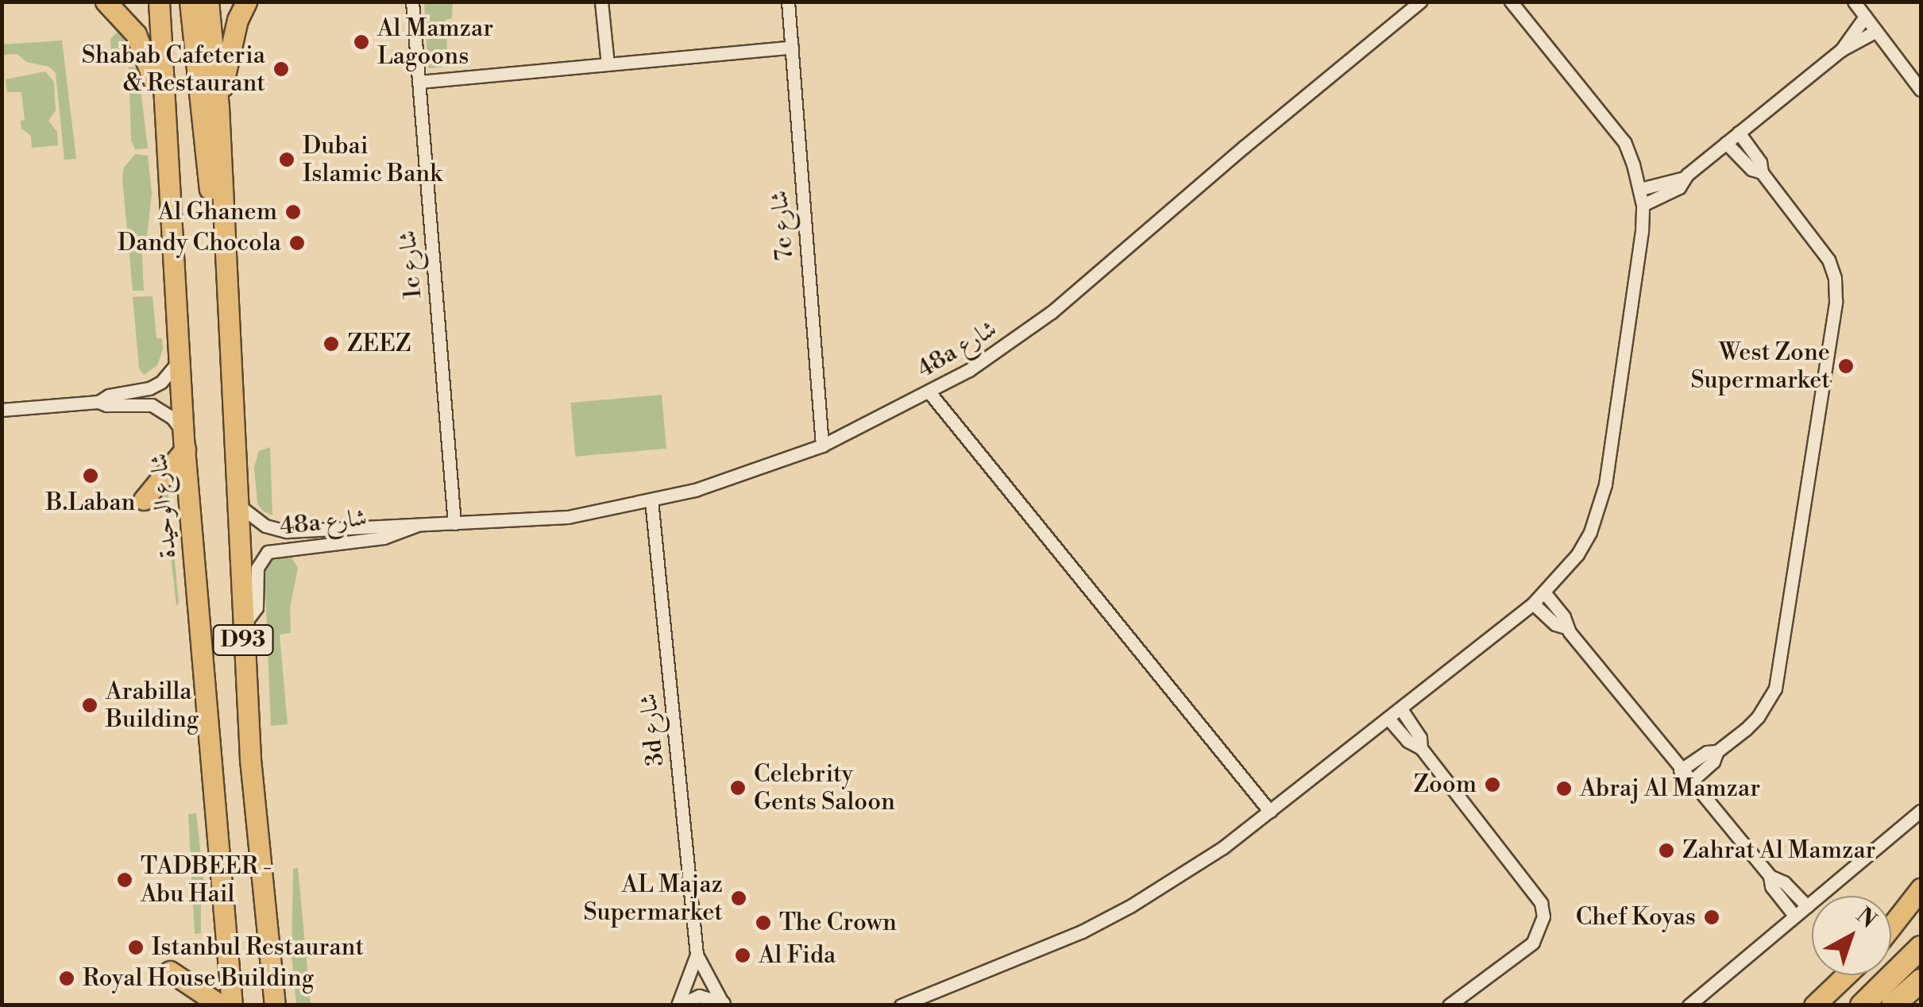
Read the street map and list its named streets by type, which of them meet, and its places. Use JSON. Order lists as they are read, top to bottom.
{
  "streets": {
    "main road": ["شارع الوحيدة", "D93"],
    "street": [
      "7c شارع",
      "1c شارع",
      "48a شارع",
      "3d شارع"
    ]
  },
  "crossings": [
    ["7c شارع", "48a شارع"],
    ["1c شارع", "48a شارع"],
    ["48a شارع", "D93"],
    ["48a شارع", "3d شارع"]
  ],
  "places": [
    "Al Mamzar Lagoons",
    "Shabab Cafeteria & Restaurant",
    "Dubai Islamic Bank",
    "Al Ghanem",
    "Dandy Chocola",
    "ZEEZ",
    "West Zone Supermarket",
    "B.Laban",
    "Arabilla Building",
    "Zoom",
    "Celebrity Gents Saloon",
    "Abraj Al Mamzar",
    "Zahrat Al Mamzar",
    "TADBEER - Abu Hail",
    "AL Majaz Supermarket",
    "Chef Koyas",
    "The Crown",
    "Istanbul Restaurant",
    "Al Fida",
    "Royal House Building"
  ],
  "north": "top right"
}
